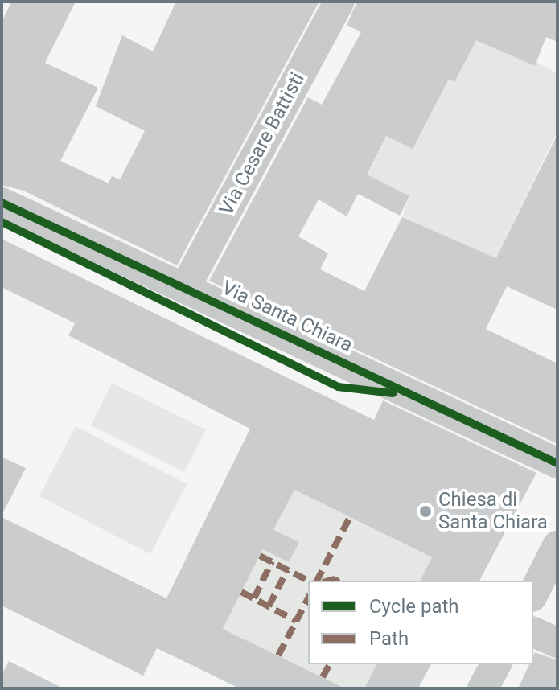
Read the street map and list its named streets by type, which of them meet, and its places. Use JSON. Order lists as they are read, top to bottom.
{
  "streets": {
    "street": ["Via Cesare Battisti", "Via Santa Chiara"]
  },
  "crossings": [
    ["Via Cesare Battisti", "Via Santa Chiara"]
  ],
  "places": ["Chiesa di Santa Chiara"],
  "legend": ["Cycle path", "Path"]
}
